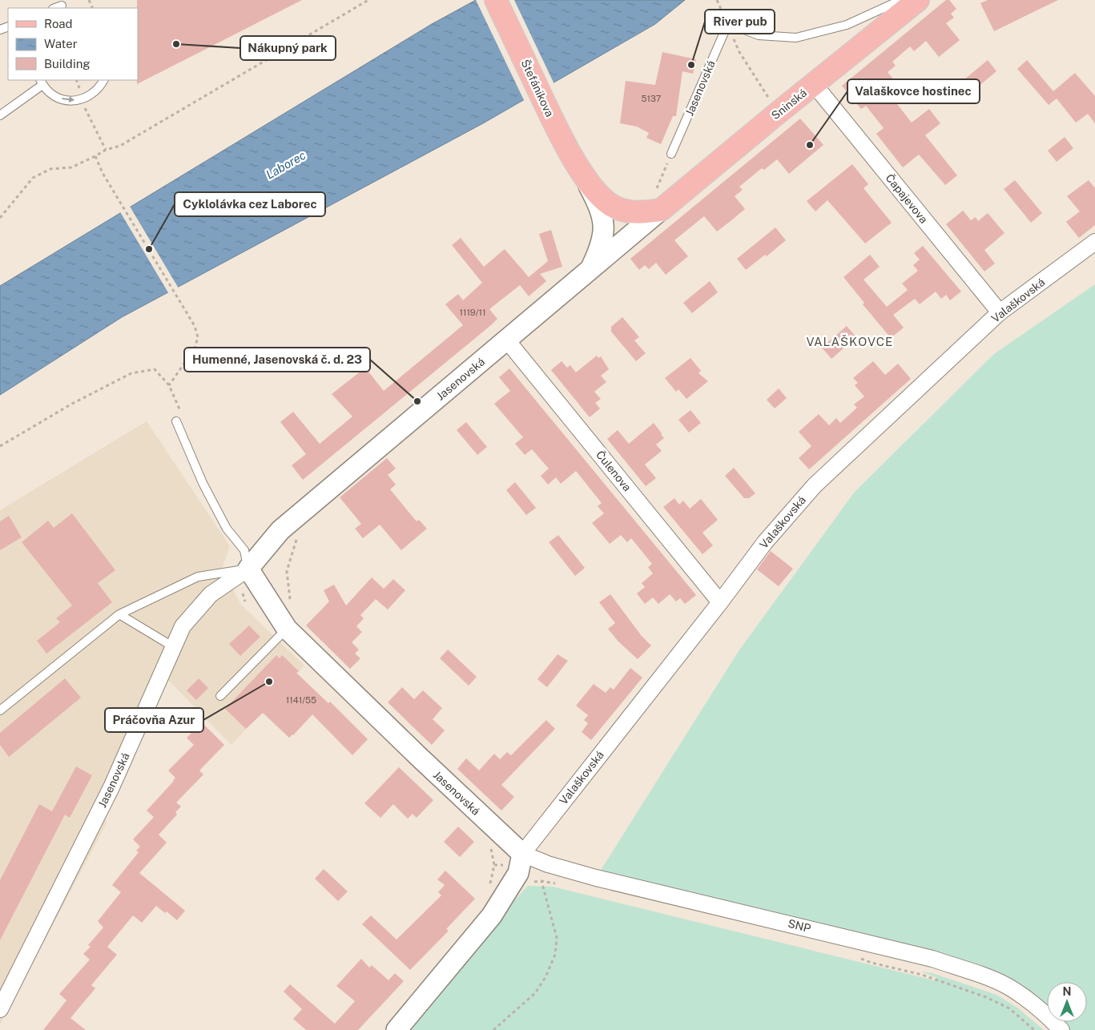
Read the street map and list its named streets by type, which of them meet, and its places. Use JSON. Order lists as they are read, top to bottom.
{
  "streets": {
    "main road": ["Štefánikova", "Sninská"],
    "street": [
      "Jasenovská",
      "Čapajevova",
      "Valaškovská",
      "Čulenova",
      "SNP"
    ]
  },
  "crossings": [
    ["Štefánikova", "Jasenovská"],
    ["Štefánikova", "Sninská"],
    ["Jasenovská", "Sninská"],
    ["Jasenovská", "Valaškovská"],
    ["Jasenovská", "Čulenova"],
    ["Jasenovská", "SNP"],
    ["Sninská", "Čapajevova"],
    ["Čapajevova", "Valaškovská"],
    ["Valaškovská", "Čulenova"],
    ["Valaškovská", "SNP"]
  ],
  "districts": ["VALAŠKOVCE"],
  "water": ["Laborec"],
  "places": [
    "Nákupný park",
    "River pub",
    "Valaškovce hostinec",
    "Cyklolávka cez Laborec",
    "Humenné, Jasenovská č. d. 23",
    "Práčovňa Azur"
  ],
  "house_numbers": ["5137", "1119/11", "1141/55"],
  "legend": ["Road", "Water", "Building"],
  "north": "top"
}
